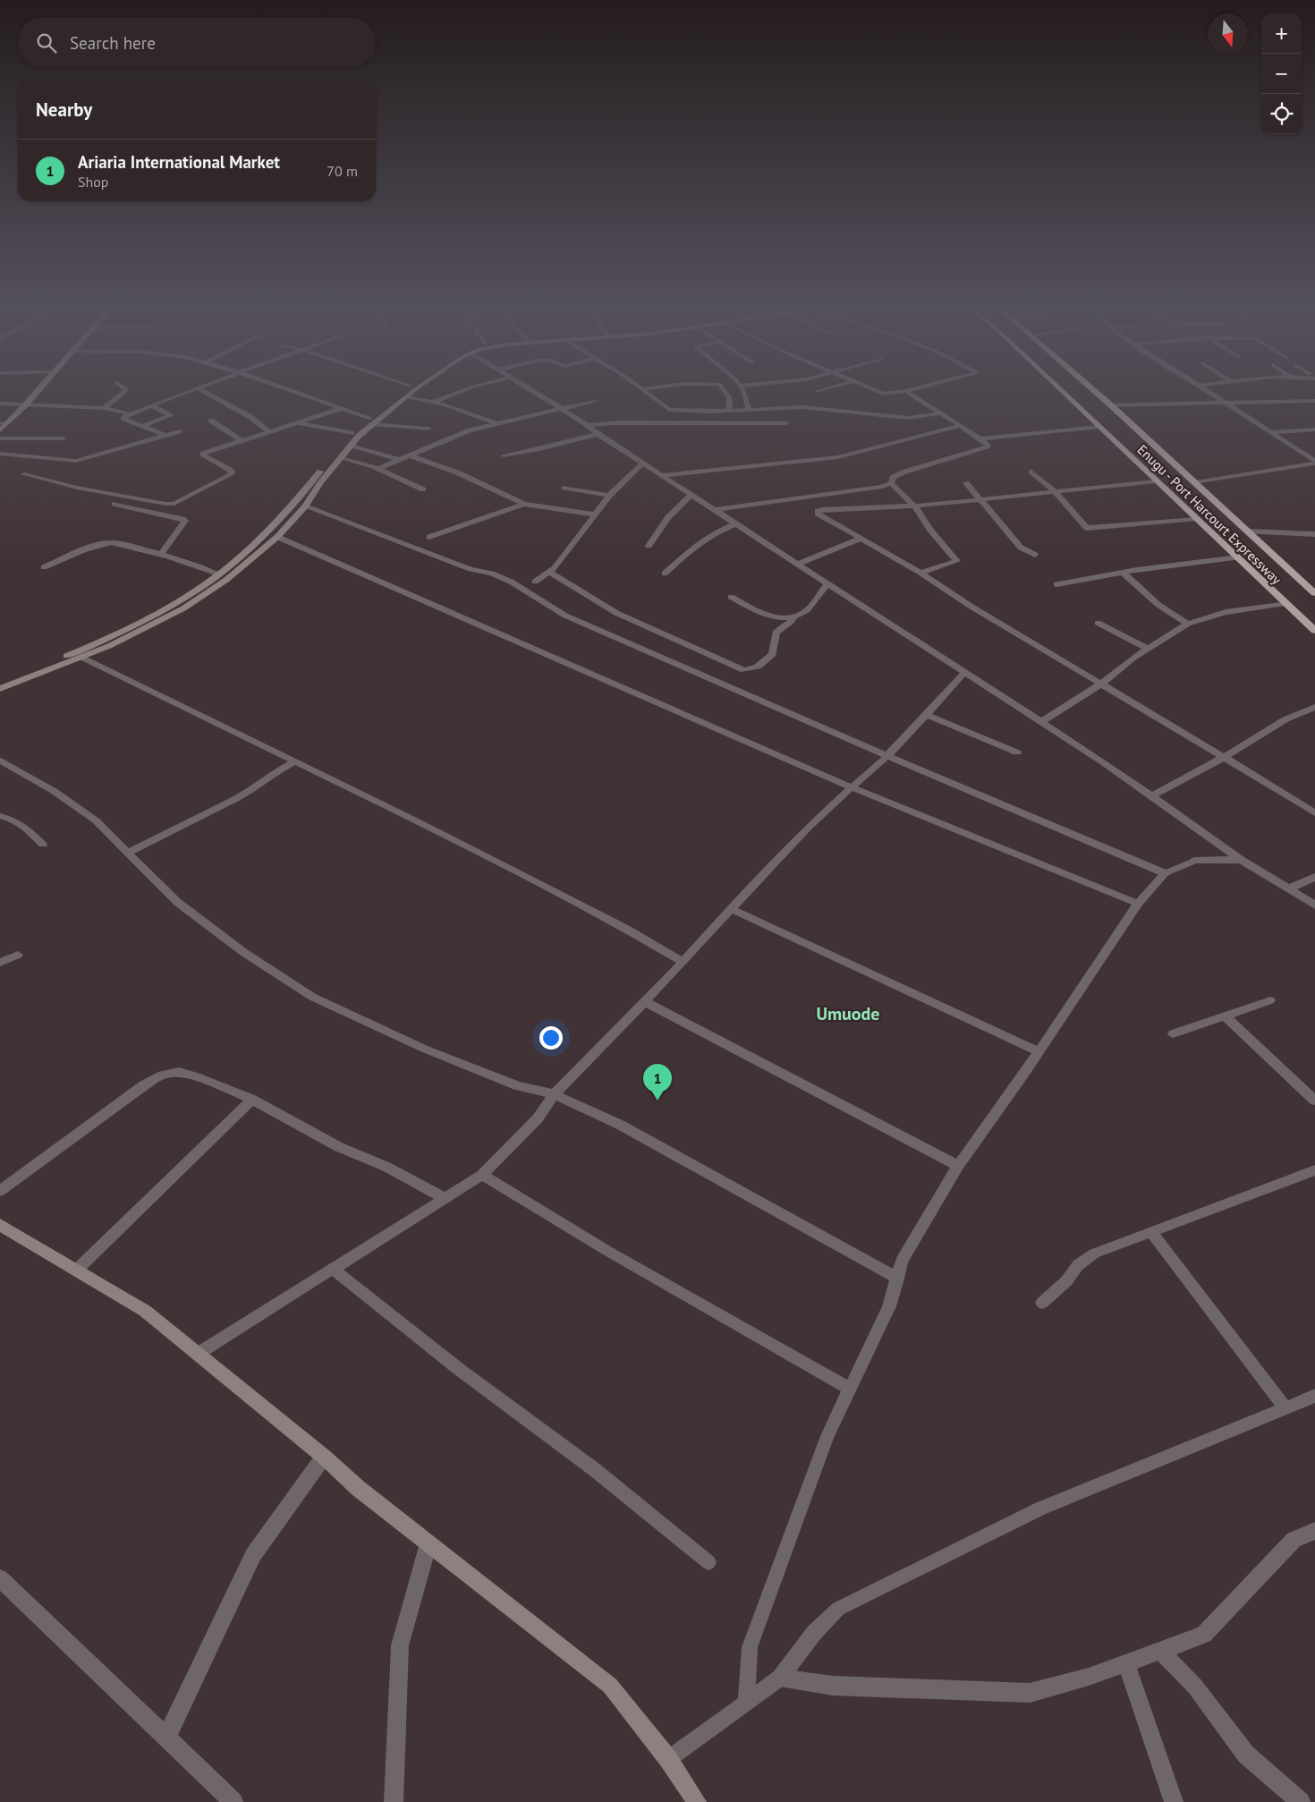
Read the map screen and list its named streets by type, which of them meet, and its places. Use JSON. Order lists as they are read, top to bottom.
{
  "streets": {
    "highway": ["Enugu - Port Harcourt Expressway"]
  },
  "districts": ["Umuode"],
  "north": "bottom",
  "page": {
    "map_buttons": ["+", "−"],
    "search": "Search here",
    "heading": "Nearby",
    "list": [
      {
        "mark": "1",
        "name": "Ariaria International Market",
        "note": "Shop",
        "value": "70 m"
      }
    ],
    "pins": "1"
  }
}
